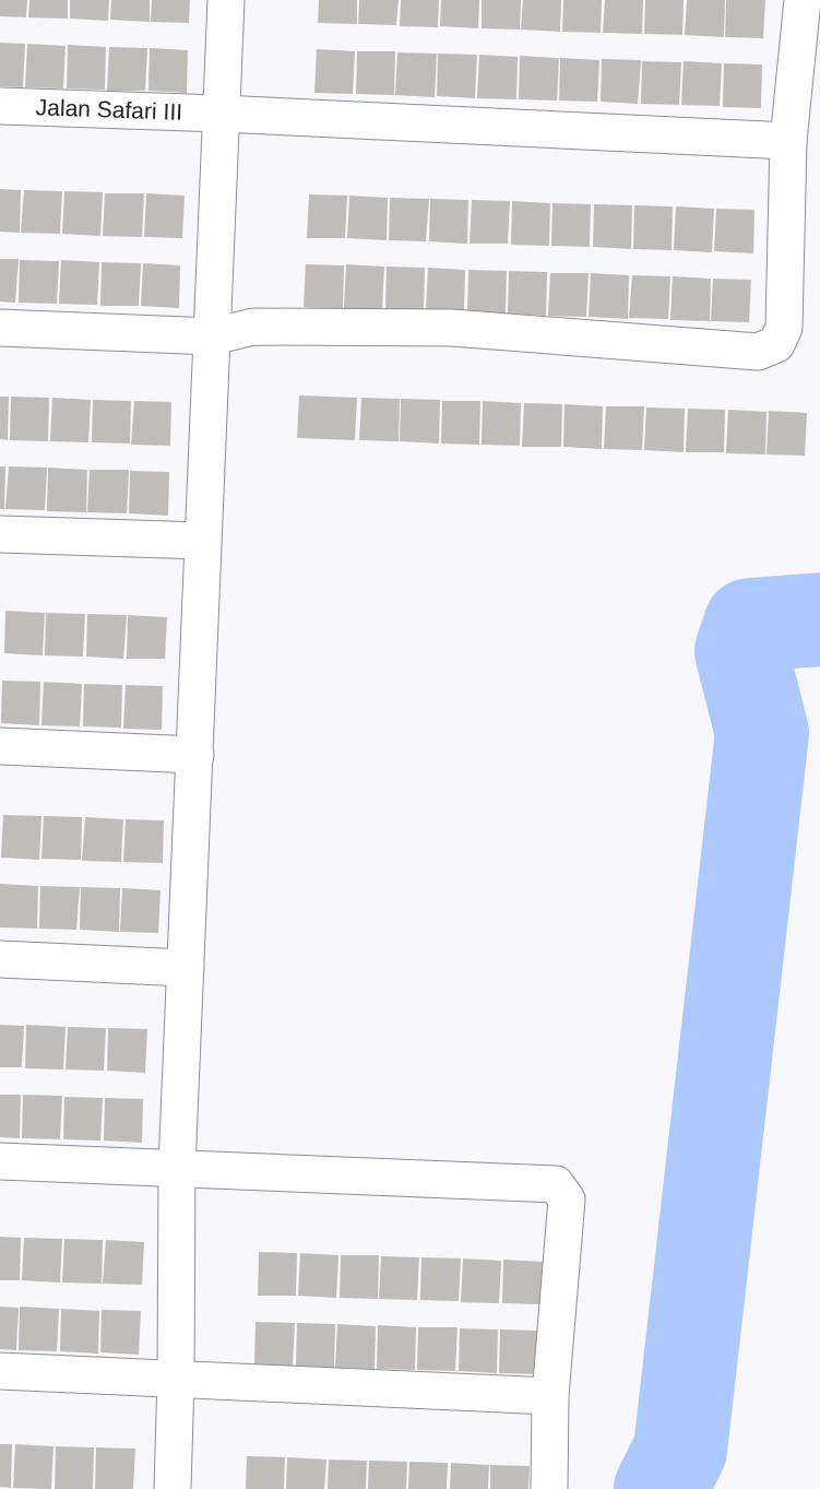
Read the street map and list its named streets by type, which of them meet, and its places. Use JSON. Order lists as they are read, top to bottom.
{
  "streets": {
    "street": ["Jalan Safari III"]
  }
}
